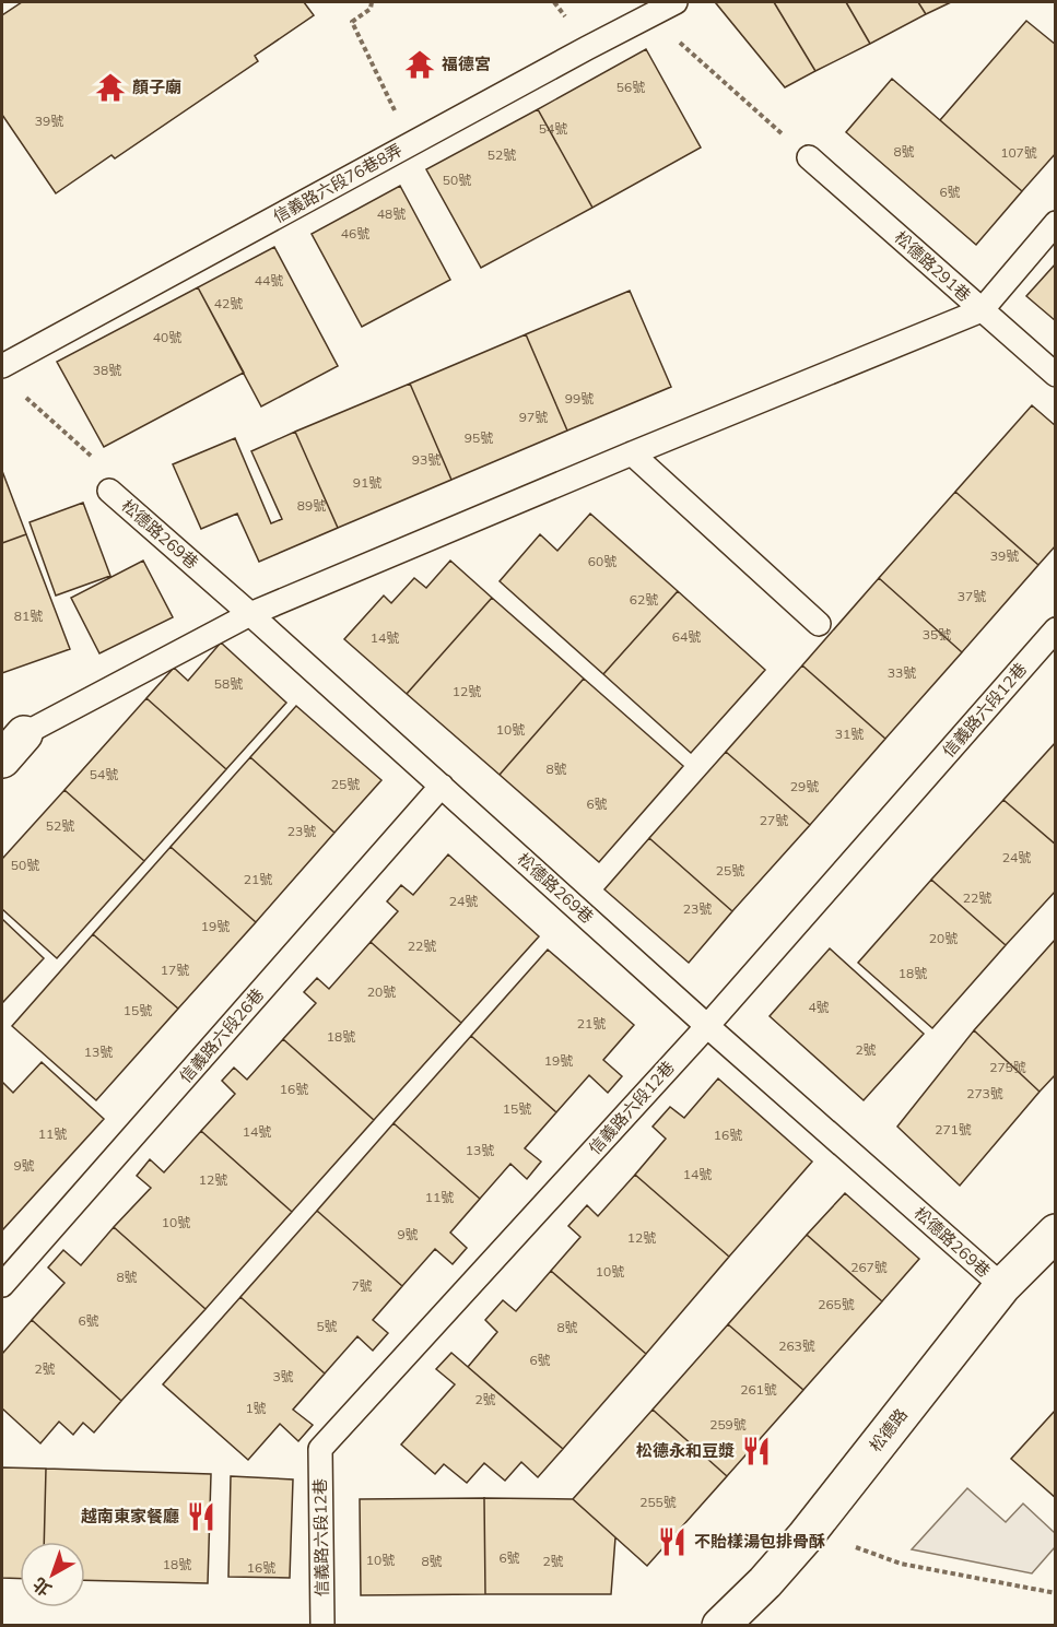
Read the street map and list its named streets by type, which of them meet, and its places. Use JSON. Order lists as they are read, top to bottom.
{
  "streets": {
    "street": ["松德路"],
    "lane": [
      "信義路六段76巷8弄",
      "松德路291巷",
      "松德路269巷",
      "信義路六段12巷",
      "信義路六段26巷"
    ]
  },
  "crossings": [
    ["松德路269巷", "信義路六段12巷"],
    ["松德路269巷", "信義路六段26巷"],
    ["松德路269巷", "松德路"]
  ],
  "places": {
    "temple": ["福德宮", "顏子廟"],
    "restaurant": ["松德永和豆漿", "越南東家餐廳", "不貽樣湯包排骨酥"]
  },
  "house_numbers": [
    "56號",
    "39號",
    "54號",
    "8號",
    "107號",
    "52號",
    "50號",
    "6號",
    "48號",
    "46號",
    "44號",
    "42號",
    "40號",
    "38號",
    "99號",
    "97號",
    "95號",
    "93號",
    "91號",
    "89號",
    "39號",
    "60號",
    "37號",
    "62號",
    "81號",
    "35號",
    "64號",
    "14號",
    "33號",
    "58號",
    "12號",
    "10號",
    "31號",
    "8號",
    "54號",
    "25號",
    "29號",
    "6號",
    "27號",
    "52號",
    "23號",
    "24號",
    "50號",
    "25號",
    "21號",
    "22號",
    "24號",
    "23號",
    "19號",
    "20號",
    "22號",
    "17號",
    "18號",
    "20號",
    "4號",
    "15號",
    "21號",
    "18號",
    "2號",
    "13號",
    "19號",
    "275號",
    "16號",
    "273號",
    "15號",
    "271號",
    "14號",
    "11號",
    "16號",
    "13號",
    "9號",
    "14號",
    "12號",
    "11號",
    "10號",
    "9號",
    "12號",
    "267號",
    "10號",
    "8號",
    "7號",
    "265號",
    "6號",
    "5號",
    "8號",
    "263號",
    "6號",
    "2號",
    "3號",
    "261號",
    "2號",
    "1號",
    "259號",
    "255號",
    "6號",
    "10號",
    "8號",
    "2號",
    "18號",
    "16號"
  ],
  "north": "bottom left"
}
